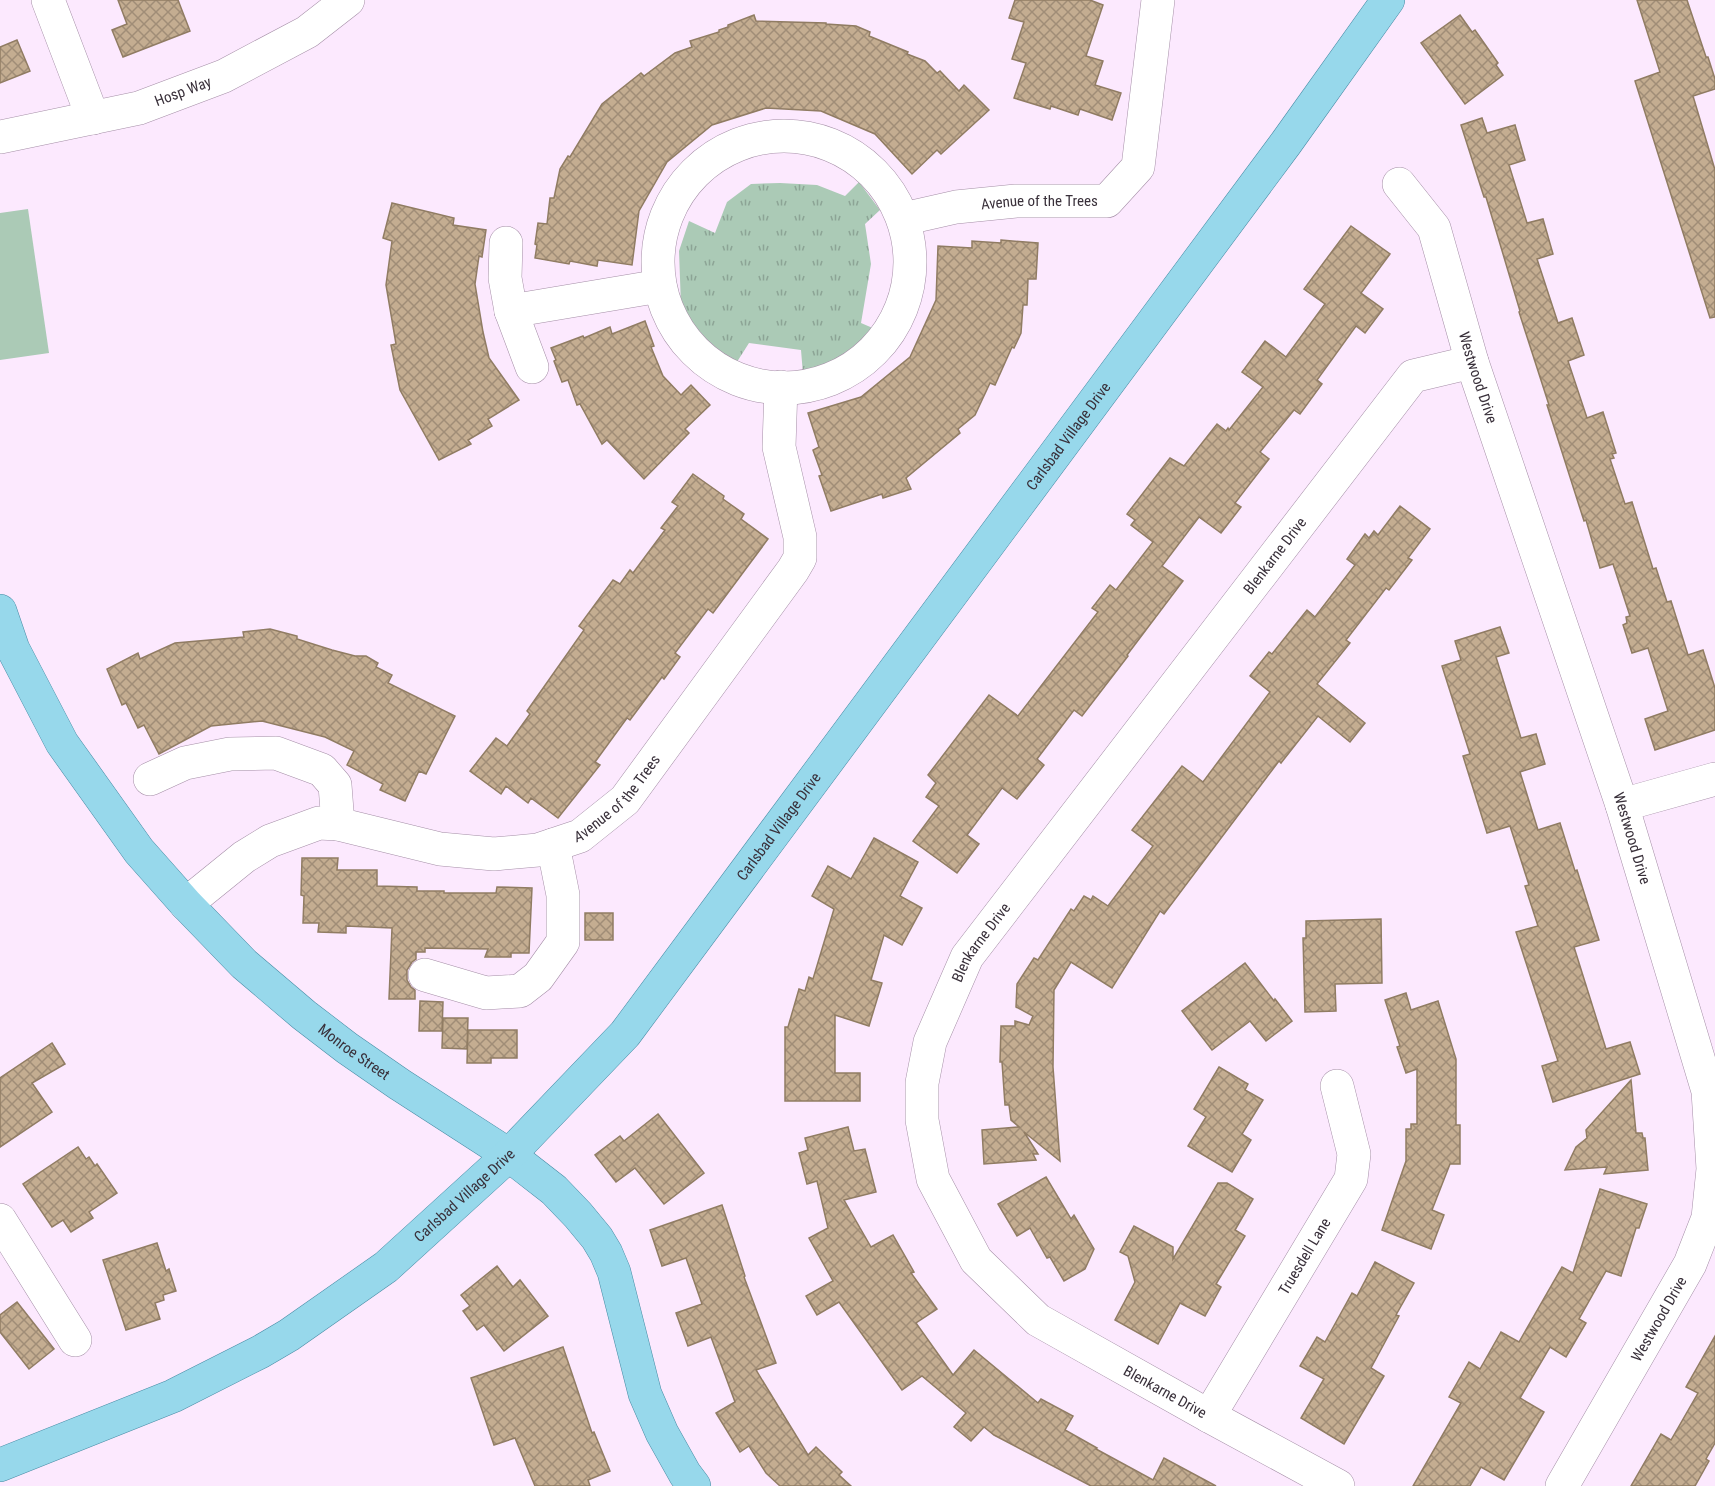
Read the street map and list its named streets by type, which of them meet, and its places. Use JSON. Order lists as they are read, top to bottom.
{
  "streets": {
    "main road": ["Carlsbad Village Drive", "Monroe Street"],
    "street": [
      "Hosp Way",
      "Avenue of the Trees",
      "Westwood Drive",
      "Blenkarne Drive",
      "Truesdell Lane"
    ]
  },
  "crossings": [
    ["Avenue of the Trees", "Monroe Street"],
    ["Westwood Drive", "Blenkarne Drive"],
    ["Carlsbad Village Drive", "Monroe Street"],
    ["Blenkarne Drive", "Truesdell Lane"]
  ]
}
